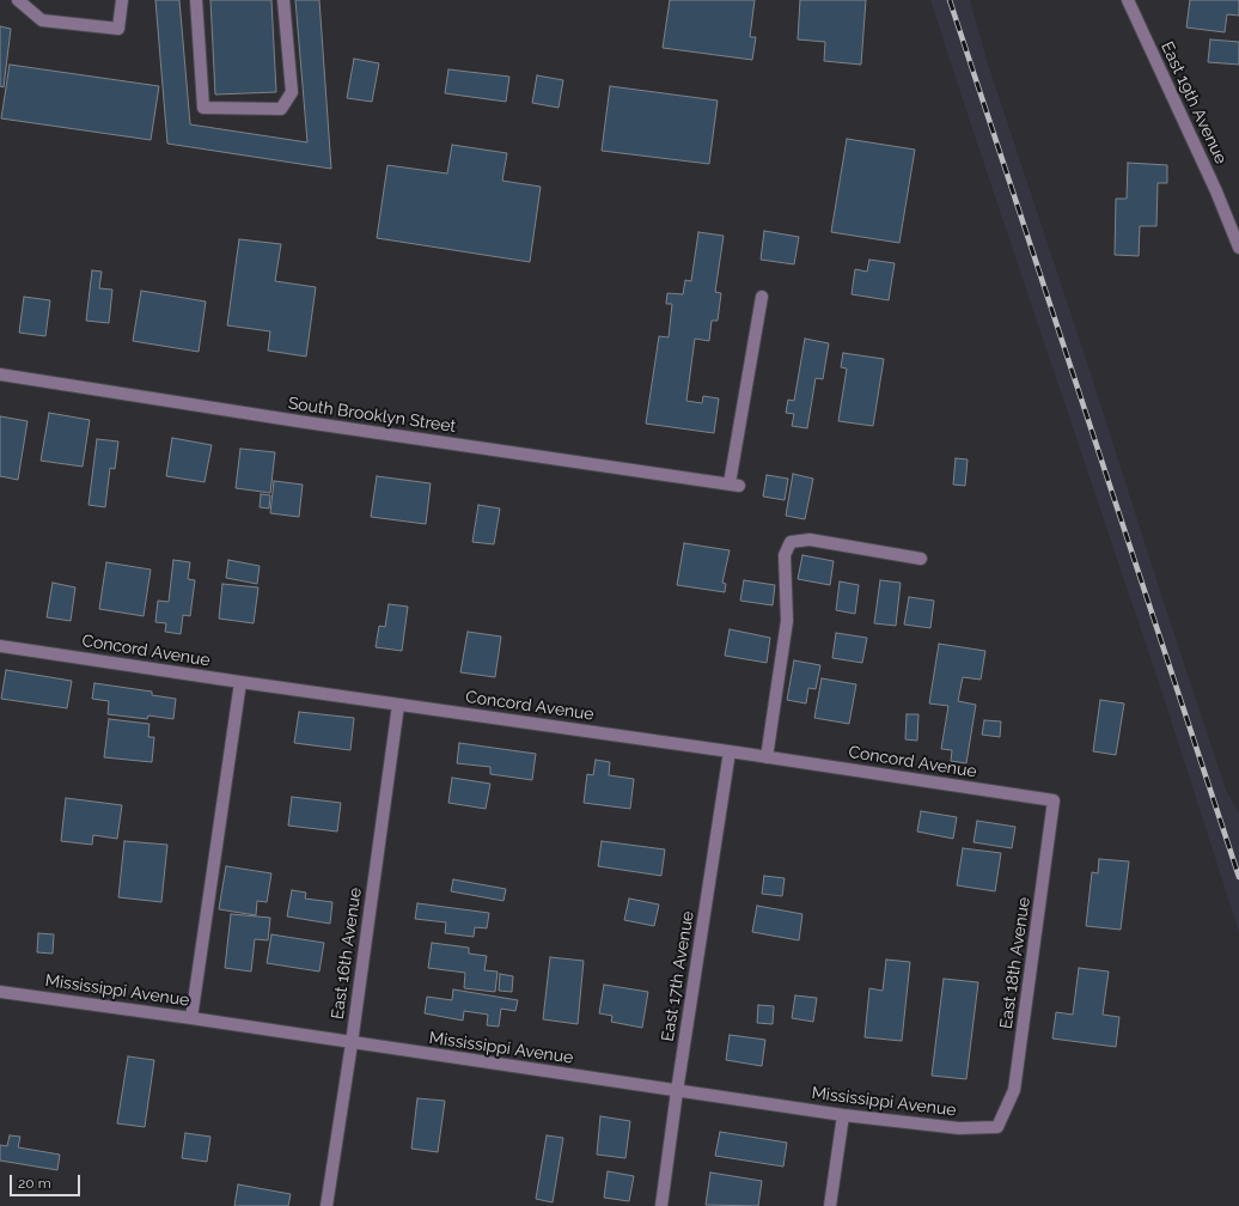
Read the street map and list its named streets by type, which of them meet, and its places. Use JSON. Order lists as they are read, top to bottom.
{
  "streets": {
    "street": [
      "East 19th Avenue",
      "South Brooklyn Street",
      "Concord Avenue",
      "East 16th Avenue",
      "East 18th Avenue",
      "East 17th Avenue",
      "Mississippi Avenue"
    ]
  },
  "crossings": [
    ["Concord Avenue", "East 16th Avenue"],
    ["Concord Avenue", "East 18th Avenue"],
    ["Concord Avenue", "East 17th Avenue"],
    ["East 16th Avenue", "Mississippi Avenue"],
    ["East 18th Avenue", "Mississippi Avenue"],
    ["East 17th Avenue", "Mississippi Avenue"]
  ],
  "scale_bar": "20 m"
}
